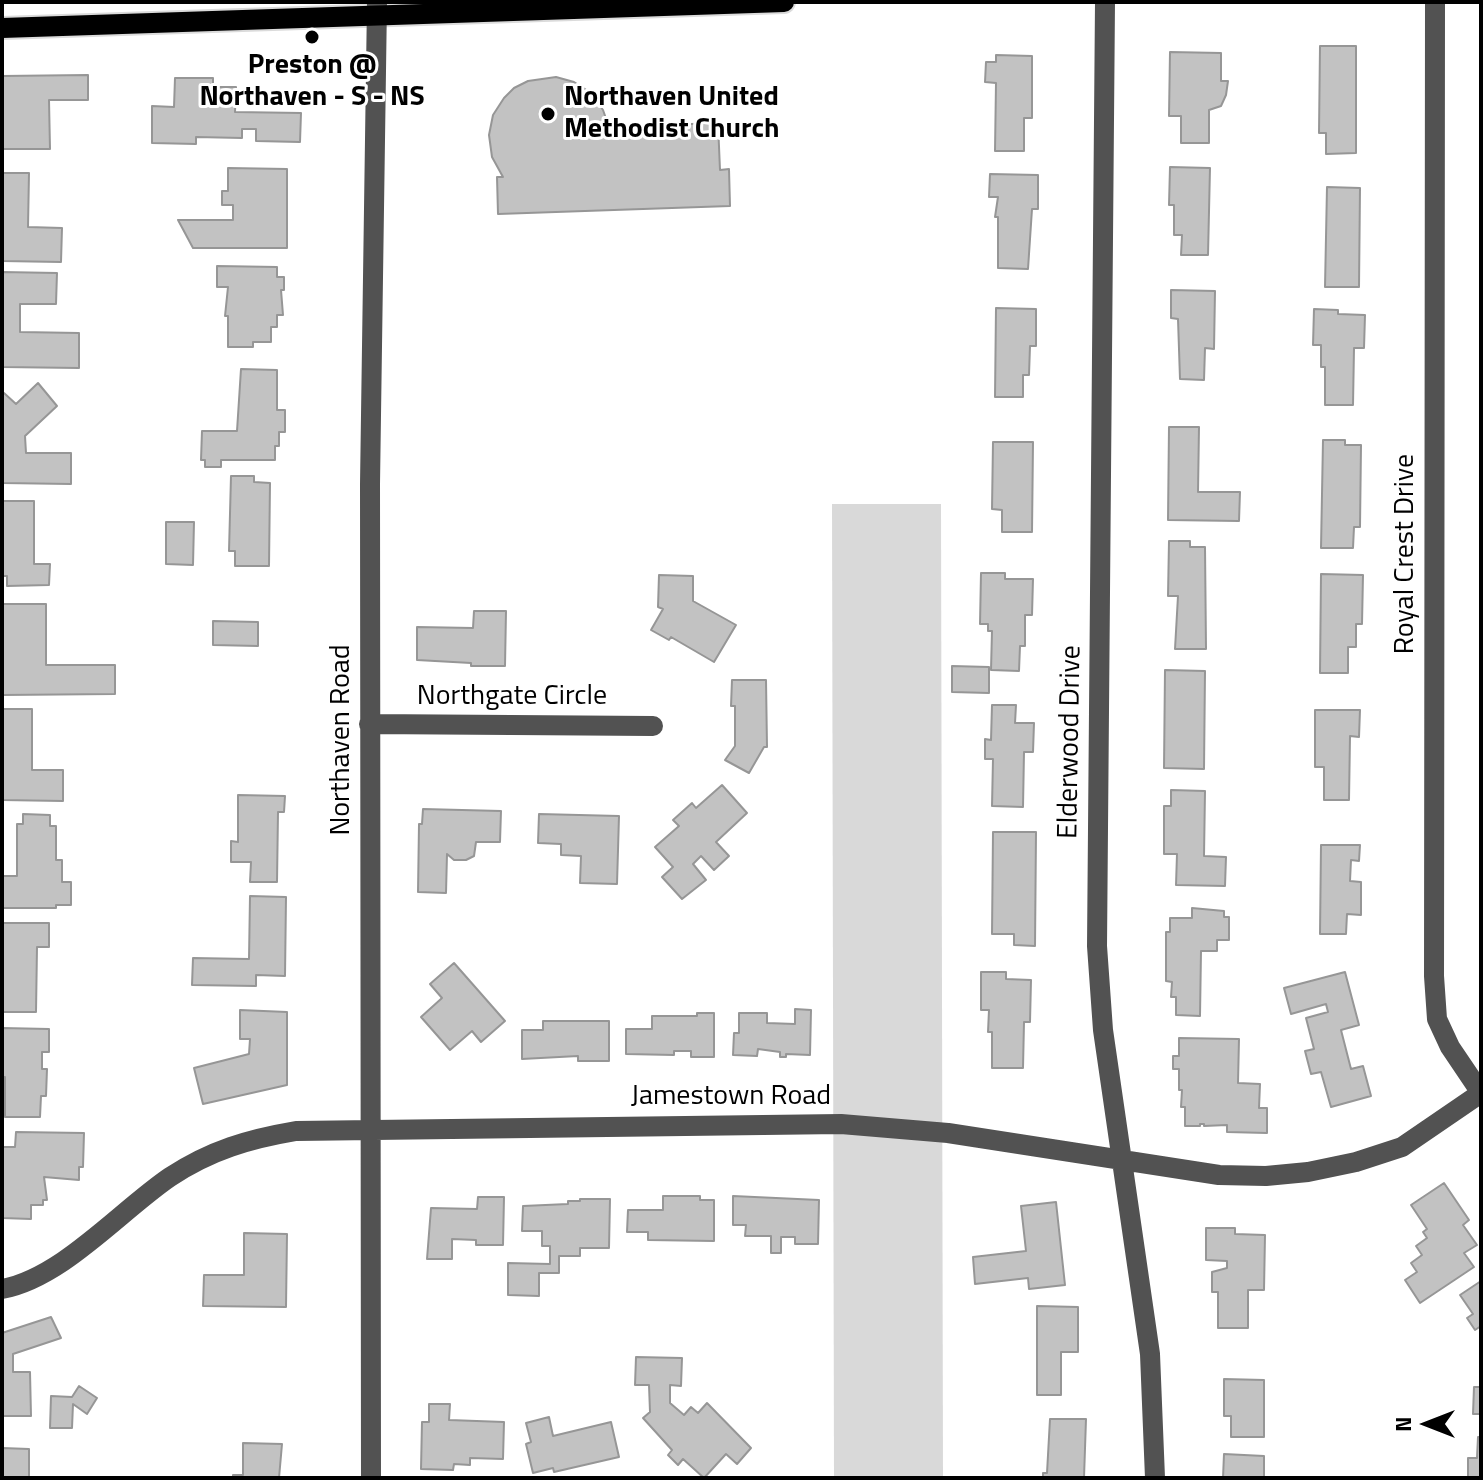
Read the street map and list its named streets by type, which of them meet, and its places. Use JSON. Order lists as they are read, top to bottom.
{
  "streets": {
    "street": [
      "Royal Crest Drive",
      "Northgate Circle",
      "Northaven Road",
      "Elderwood Drive",
      "Jamestown Road"
    ]
  },
  "crossings": [
    ["Royal Crest Drive", "Jamestown Road"],
    ["Northgate Circle", "Northaven Road"],
    ["Northaven Road", "Jamestown Road"],
    ["Elderwood Drive", "Jamestown Road"]
  ],
  "places": ["Preston @ Northaven - S - NS", "Northaven United Methodist Church"],
  "north": "left"
}
